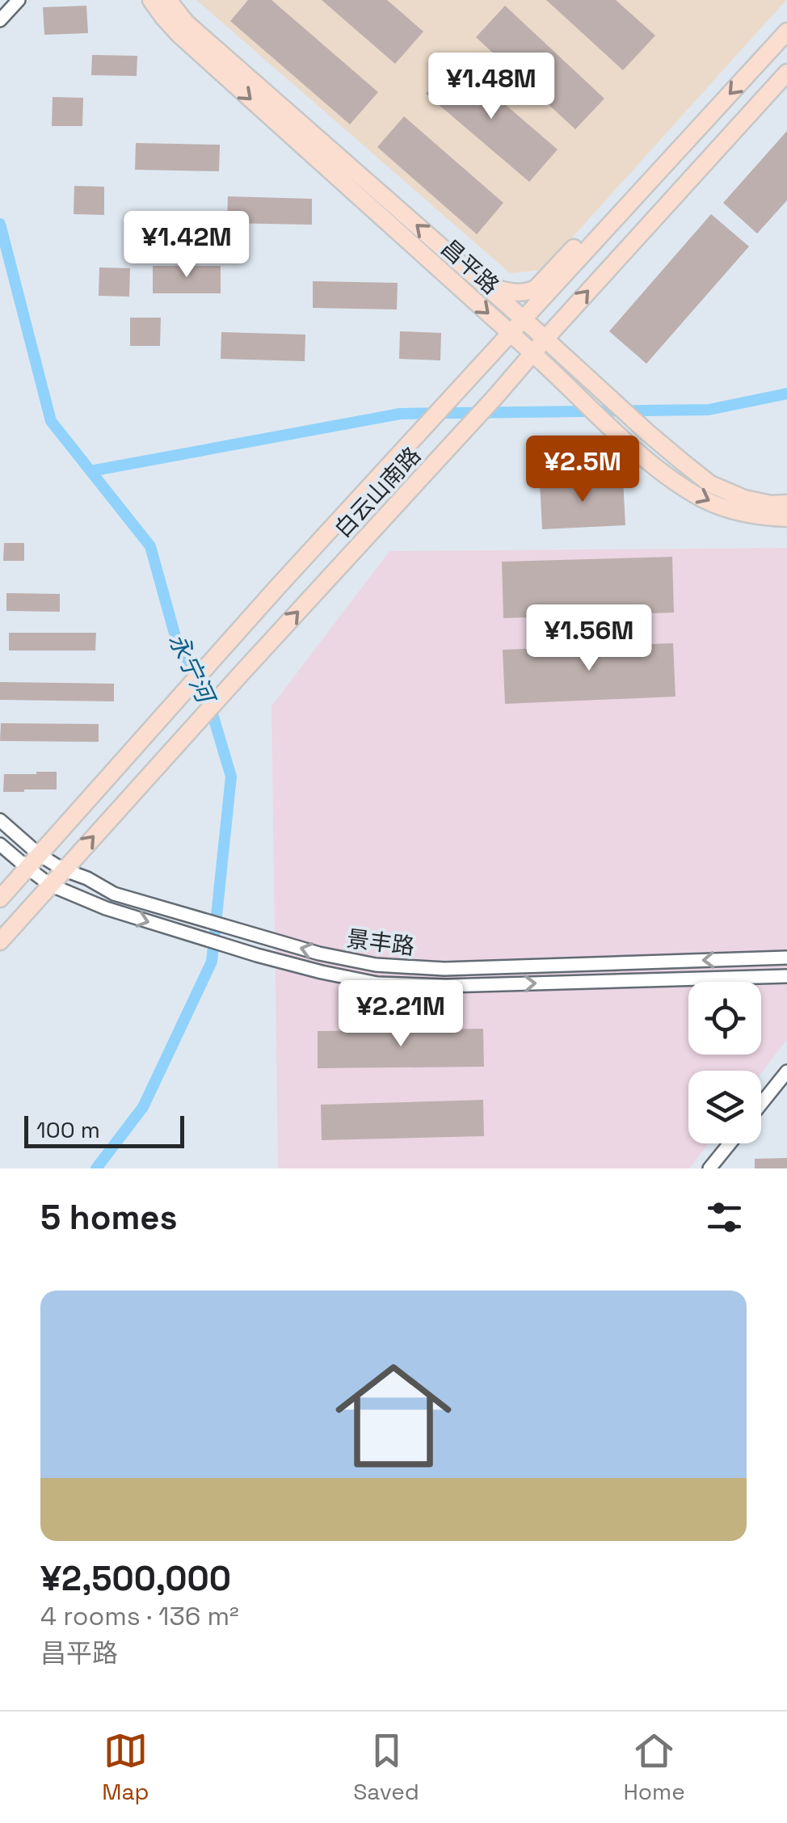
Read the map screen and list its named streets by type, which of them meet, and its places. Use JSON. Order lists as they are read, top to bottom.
{
  "streets": {
    "main road": ["昌平路", "白云山南路"],
    "street": ["景丰路"]
  },
  "crossings": [
    ["昌平路", "白云山南路"],
    ["白云山南路", "景丰路"]
  ],
  "water": ["永宁河"],
  "scale_bar": "100 m",
  "page": {
    "price": [
      "¥1.48M",
      "¥1.42M",
      "¥2.5M",
      "¥1.56M",
      "¥2.21M"
    ],
    "scale": "100 m",
    "heading": "5 homes",
    "list": [
      {
        "name": "¥2,500,000",
        "note": "4 rooms · 136 m² · 昌平路"
      }
    ],
    "tabs": ["Map", "Saved", "Home"]
  }
}
